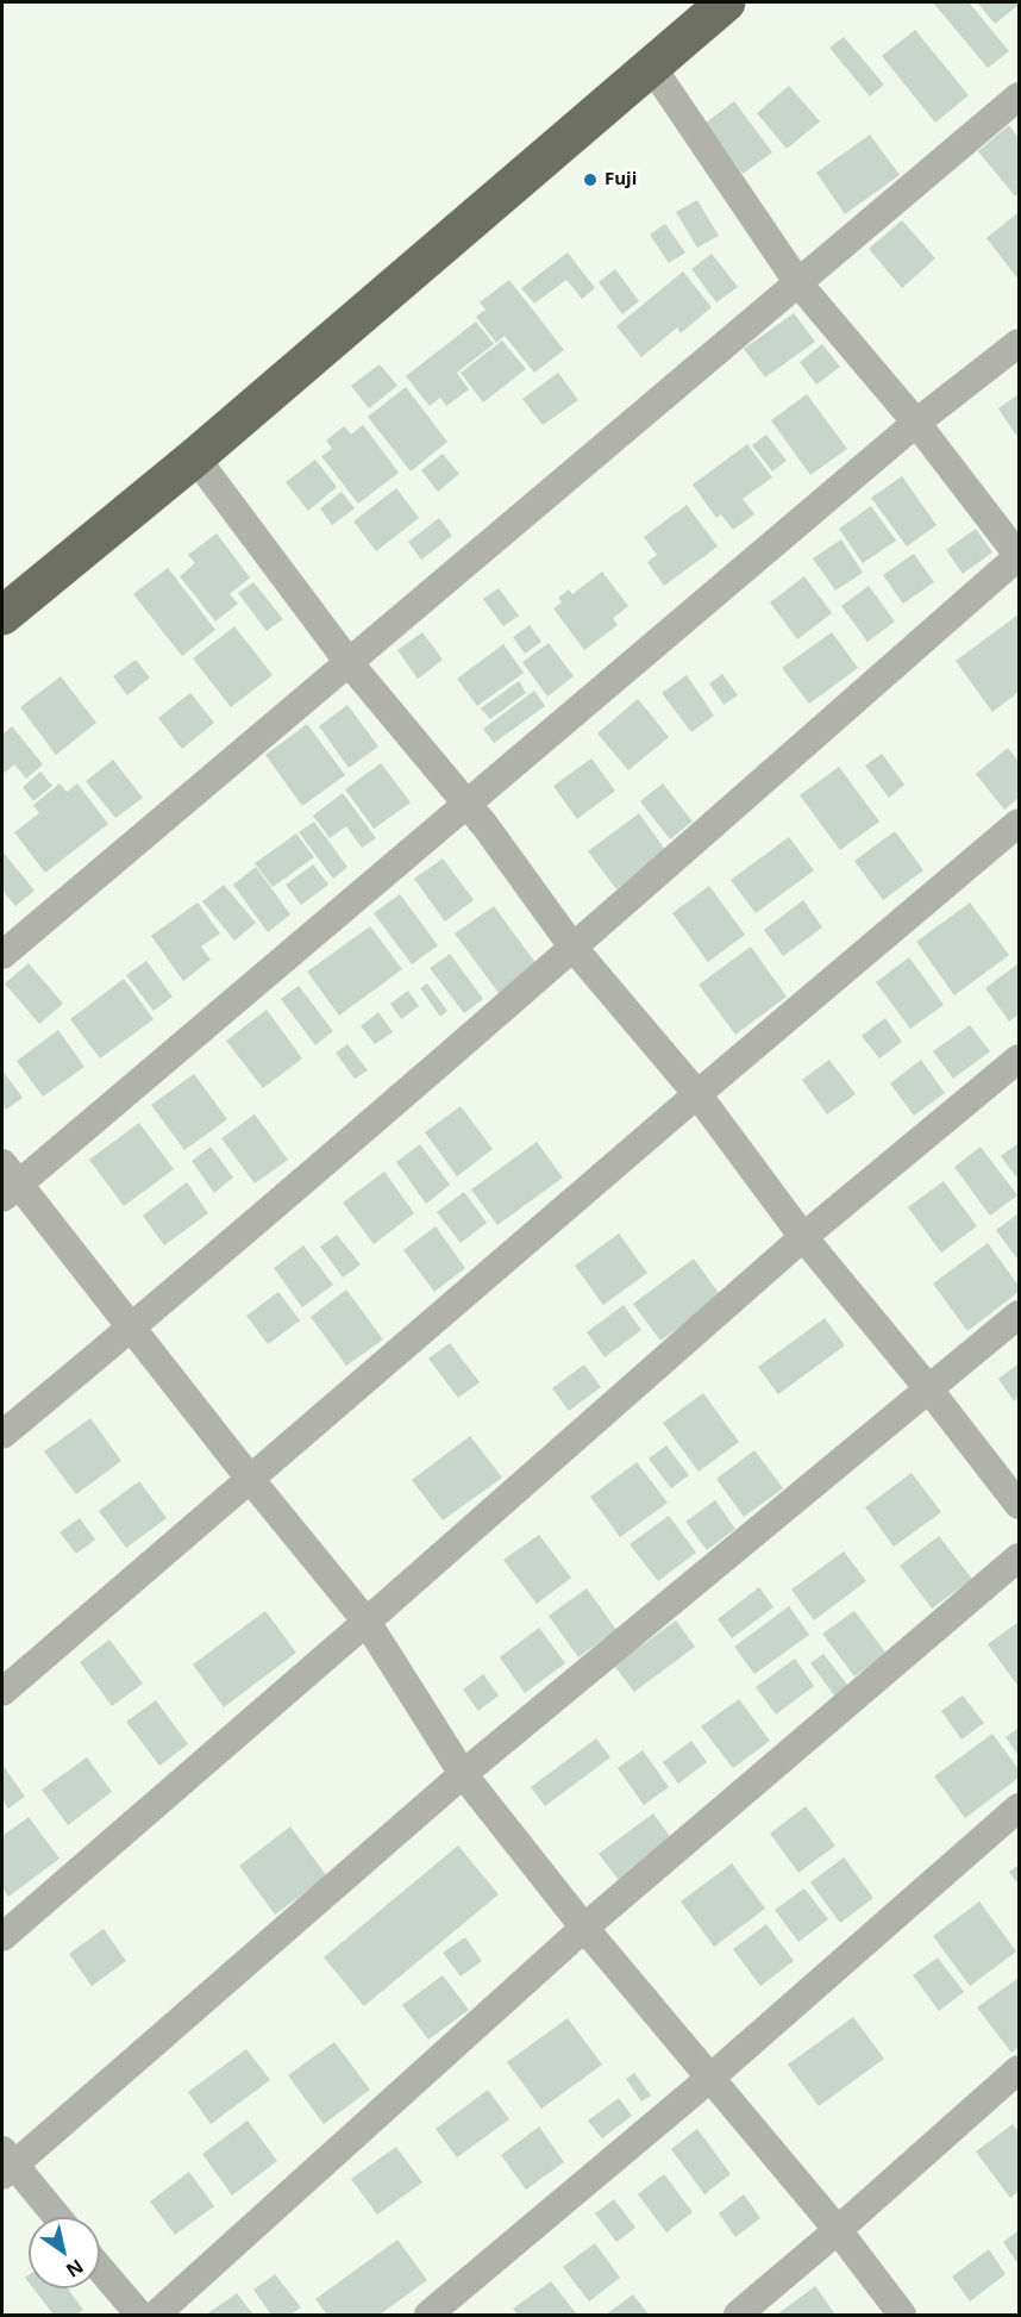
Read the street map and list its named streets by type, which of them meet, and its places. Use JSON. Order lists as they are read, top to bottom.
{
  "places": ["Fuji"],
  "north": "bottom right"
}
